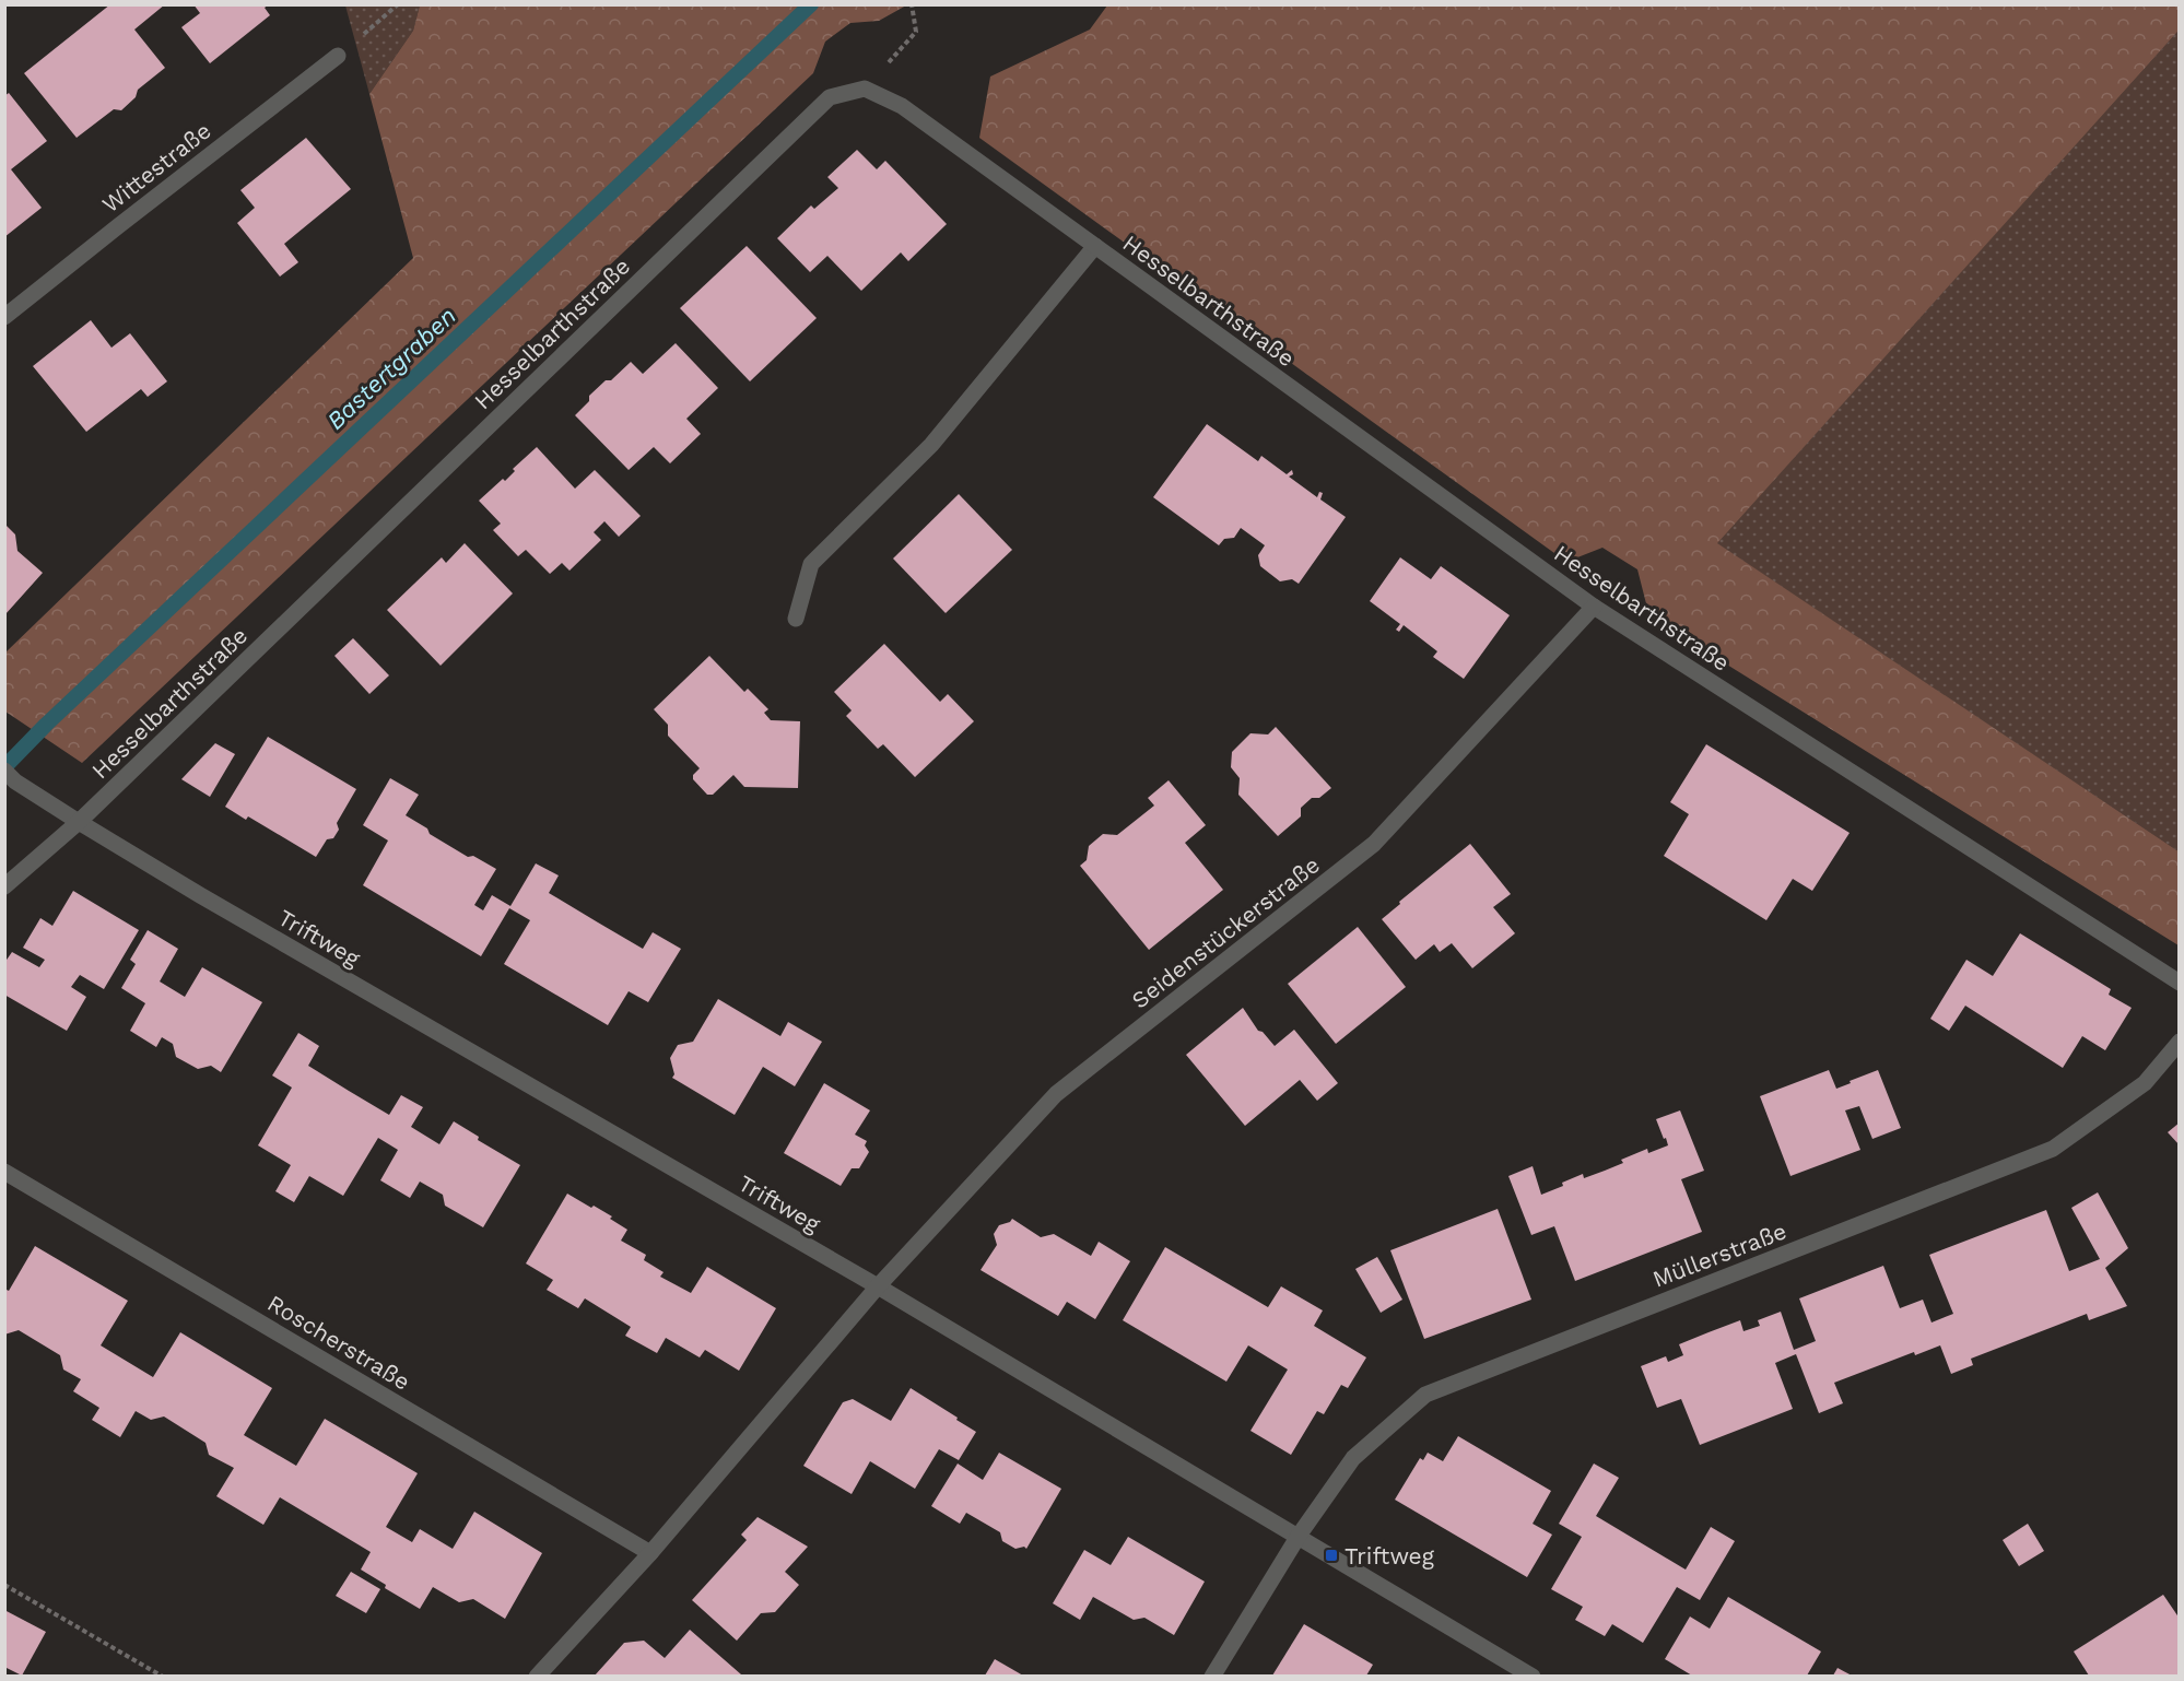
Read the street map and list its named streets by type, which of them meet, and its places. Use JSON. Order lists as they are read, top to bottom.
{
  "streets": {
    "street": [
      "Wittestraße",
      "Hesselbarthstraße",
      "Seidenstückerstraße",
      "Triftweg",
      "Müllerstraße",
      "Roscherstraße"
    ]
  },
  "crossings": [
    ["Hesselbarthstraße", "Seidenstückerstraße"],
    ["Hesselbarthstraße", "Triftweg"],
    ["Seidenstückerstraße", "Triftweg"],
    ["Triftweg", "Müllerstraße"]
  ],
  "water": ["Bastertgraben"],
  "places": {
    "transit": ["Triftweg"]
  }
}
